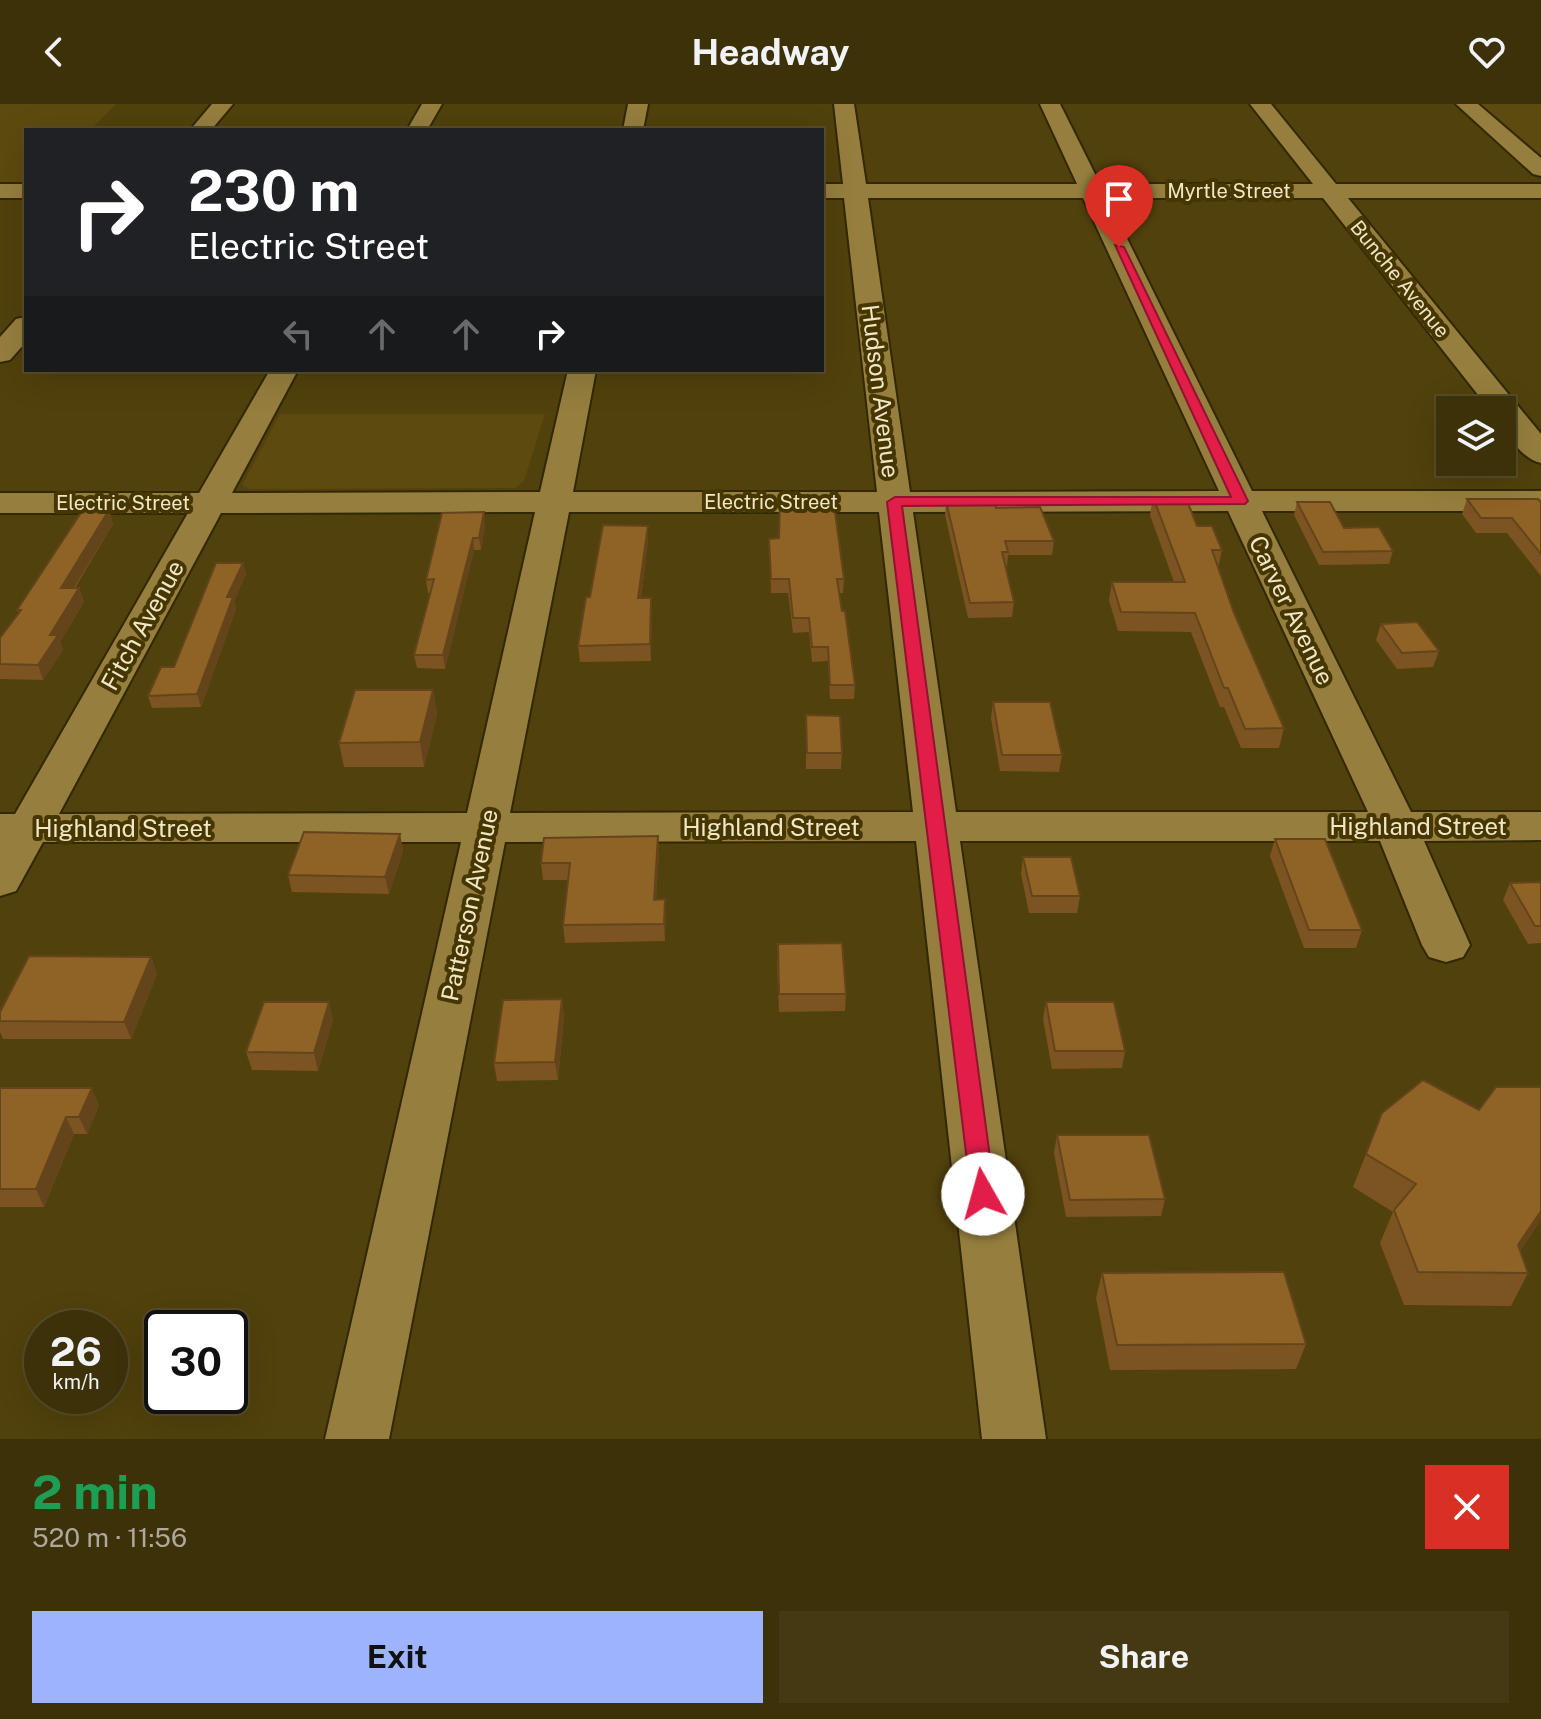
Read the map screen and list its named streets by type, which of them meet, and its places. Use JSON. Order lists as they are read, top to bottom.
{
  "streets": {
    "street": [
      "Myrtle Street",
      "Bunche Avenue",
      "Hudson Avenue",
      "Electric Street",
      "Carver Avenue",
      "Fitch Avenue",
      "Highland Street",
      "Patterson Avenue"
    ]
  },
  "crossings": [
    ["Myrtle Street", "Bunche Avenue"],
    ["Myrtle Street", "Hudson Avenue"],
    ["Myrtle Street", "Carver Avenue"],
    ["Hudson Avenue", "Electric Street"],
    ["Hudson Avenue", "Highland Street"],
    ["Electric Street", "Carver Avenue"],
    ["Electric Street", "Fitch Avenue"],
    ["Electric Street", "Patterson Avenue"],
    ["Carver Avenue", "Highland Street"],
    ["Fitch Avenue", "Highland Street"],
    ["Highland Street", "Patterson Avenue"]
  ],
  "page": {
    "header": "Headway",
    "turn": ["230 m", "Electric Street"],
    "speed": "26 km/h",
    "limit": "30",
    "heading": ["2 min", "520 m · 11:56"],
    "buttons": ["Exit", "Share"]
  }
}
